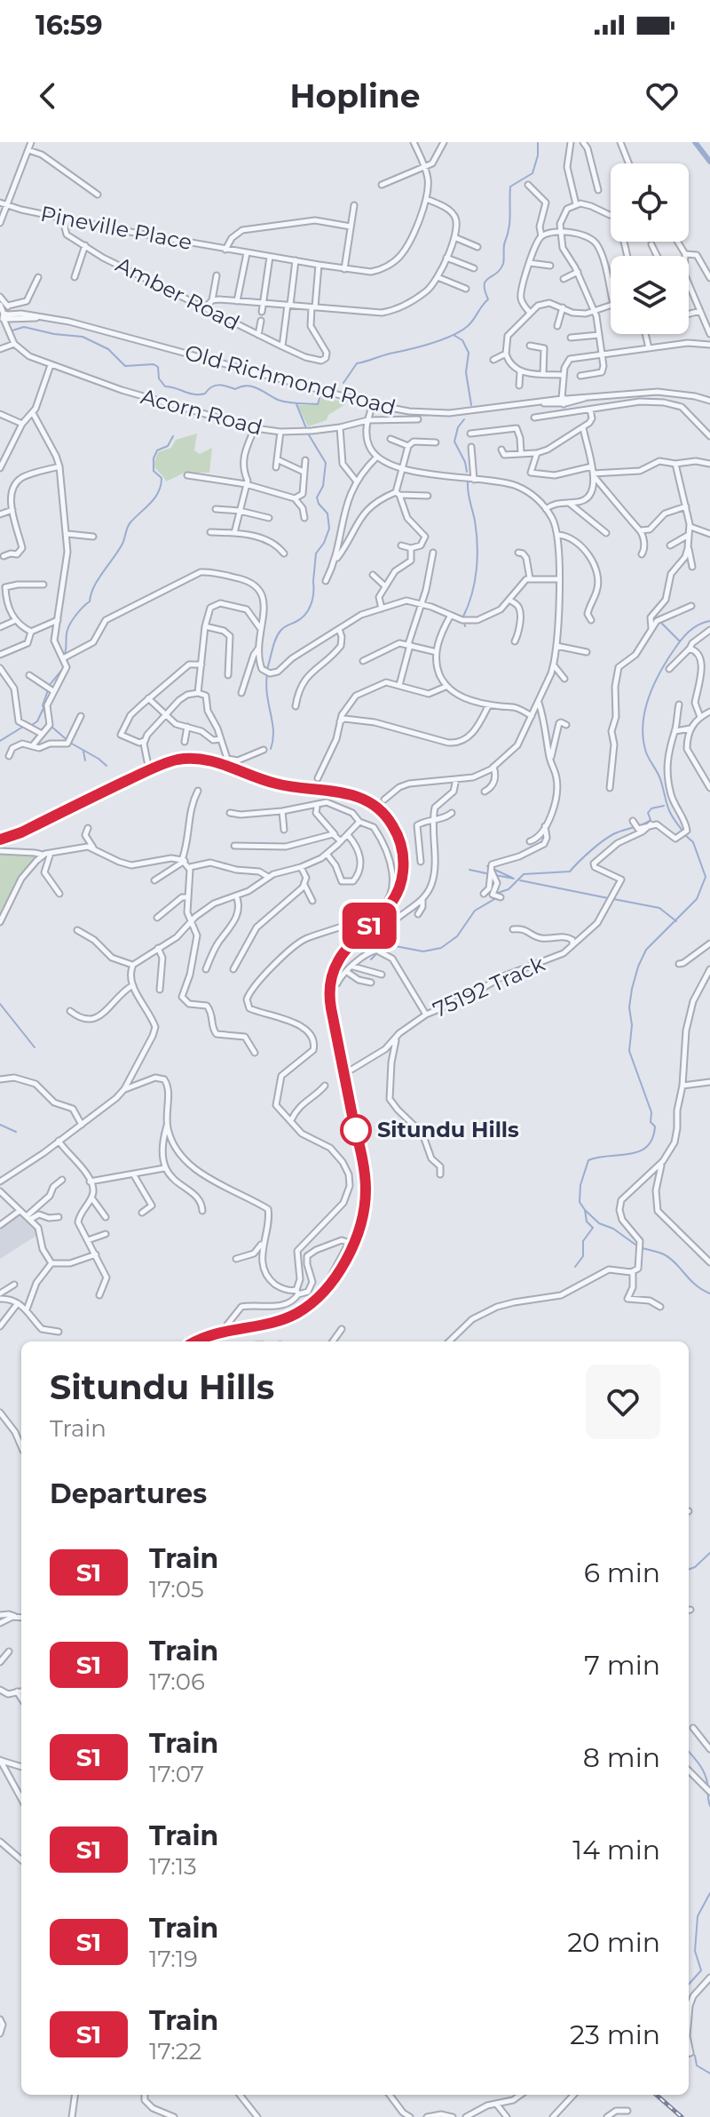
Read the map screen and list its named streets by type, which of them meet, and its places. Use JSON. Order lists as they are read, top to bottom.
{
  "streets": {
    "street": [
      "Pineville Place",
      "Amber Road",
      "Old Richmond Road",
      "Acorn Road",
      "75192 Track"
    ]
  },
  "crossings": [
    ["Pineville Place", "Amber Road"]
  ],
  "places": ["Situndu Hills"],
  "page": {
    "status": "16:59",
    "header": "Hopline",
    "on_map": "S1",
    "heading": [
      ["Situndu Hills", "Train"],
      "Departures"
    ],
    "list": [
      {
        "mark": "S1",
        "name": "Train",
        "note": "17:05",
        "value": "6 min"
      },
      {
        "mark": "S1",
        "name": "Train",
        "note": "17:06",
        "value": "7 min"
      },
      {
        "mark": "S1",
        "name": "Train",
        "note": "17:07",
        "value": "8 min"
      },
      {
        "mark": "S1",
        "name": "Train",
        "note": "17:13",
        "value": "14 min"
      },
      {
        "mark": "S1",
        "name": "Train",
        "note": "17:19",
        "value": "20 min"
      },
      {
        "mark": "S1",
        "name": "Train",
        "note": "17:22",
        "value": "23 min"
      }
    ]
  }
}
